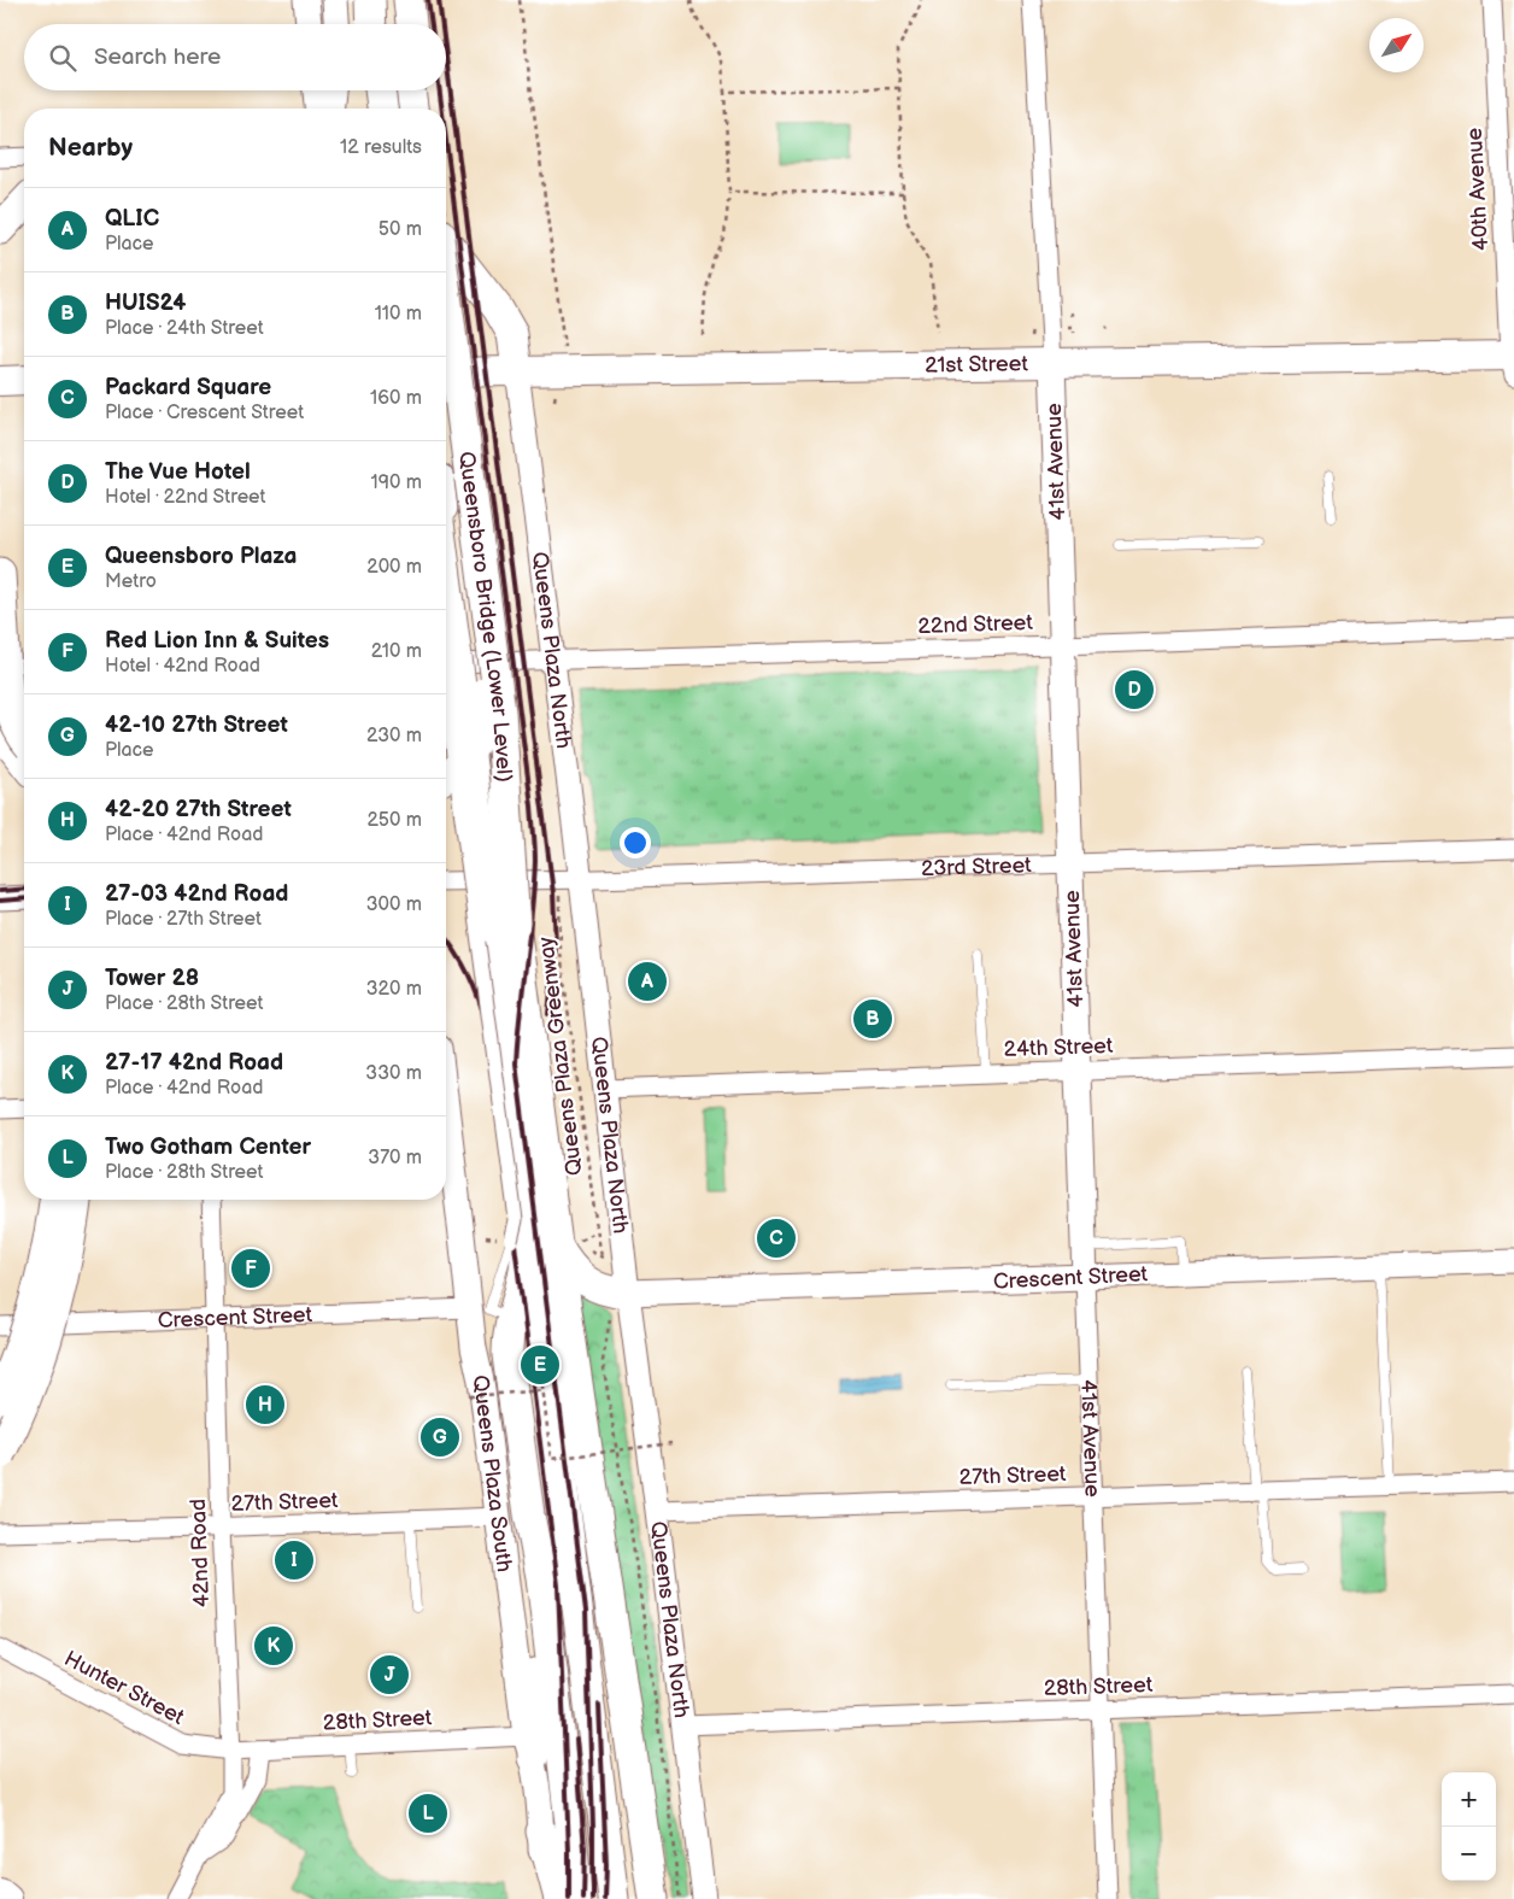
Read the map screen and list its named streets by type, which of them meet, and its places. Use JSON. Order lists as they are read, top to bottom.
{
  "streets": {
    "highway": ["Queensboro Bridge (Lower Level)"],
    "main road": [
      "21st Street",
      "41st Avenue",
      "Crescent Street",
      "Queens Plaza South"
    ],
    "street": [
      "40th Avenue",
      "22nd Street",
      "Queens Plaza North",
      "23rd Street",
      "24th Street",
      "27th Street",
      "42nd Road",
      "28th Street",
      "Hunter Street"
    ],
    "path": ["Queens Plaza Greenway"]
  },
  "crossings": [
    ["40th Avenue", "21st Street"],
    ["21st Street", "41st Avenue"],
    ["21st Street", "Queens Plaza North"],
    ["41st Avenue", "22nd Street"],
    ["41st Avenue", "23rd Street"],
    ["41st Avenue", "24th Street"],
    ["41st Avenue", "Crescent Street"],
    ["41st Avenue", "27th Street"],
    ["41st Avenue", "28th Street"],
    ["22nd Street", "Queens Plaza North"],
    ["Queens Plaza North", "23rd Street"],
    ["Queens Plaza North", "24th Street"],
    ["Queens Plaza North", "Crescent Street"],
    ["Queens Plaza North", "27th Street"],
    ["Queens Plaza North", "28th Street"],
    ["Crescent Street", "Queens Plaza South"],
    ["Crescent Street", "42nd Road"],
    ["Queens Plaza South", "27th Street"],
    ["Queens Plaza South", "28th Street"],
    ["27th Street", "42nd Road"],
    ["42nd Road", "28th Street"],
    ["42nd Road", "Hunter Street"],
    ["28th Street", "Hunter Street"]
  ],
  "north": "top right",
  "page": {
    "search": "Search here",
    "heading": ["Nearby", "12 results"],
    "list": [
      {
        "mark": "A",
        "name": "QLIC",
        "note": "Place",
        "value": "50 m"
      },
      {
        "mark": "B",
        "name": "HUIS24",
        "note": "Place · 24th Street",
        "value": "110 m"
      },
      {
        "mark": "C",
        "name": "Packard Square",
        "note": "Place · Crescent Street",
        "value": "160 m"
      },
      {
        "mark": "D",
        "name": "The Vue Hotel",
        "note": "Hotel · 22nd Street",
        "value": "190 m"
      },
      {
        "mark": "E",
        "name": "Queensboro Plaza",
        "note": "Metro",
        "value": "200 m"
      },
      {
        "mark": "F",
        "name": "Red Lion Inn & Suites",
        "note": "Hotel · 42nd Road",
        "value": "210 m"
      },
      {
        "mark": "G",
        "name": "42-10 27th Street",
        "note": "Place",
        "value": "230 m"
      },
      {
        "mark": "H",
        "name": "42-20 27th Street",
        "note": "Place · 42nd Road",
        "value": "250 m"
      },
      {
        "mark": "I",
        "name": "27-03 42nd Road",
        "note": "Place · 27th Street",
        "value": "300 m"
      },
      {
        "mark": "J",
        "name": "Tower 28",
        "note": "Place · 28th Street",
        "value": "320 m"
      },
      {
        "mark": "K",
        "name": "27-17 42nd Road",
        "note": "Place · 42nd Road",
        "value": "330 m"
      },
      {
        "mark": "L",
        "name": "Two Gotham Center",
        "note": "Place · 28th Street",
        "value": "370 m"
      }
    ],
    "pins": [
      "D",
      "A",
      "B",
      "C",
      "F",
      "E",
      "H",
      "G",
      "I",
      "K",
      "J",
      "L"
    ],
    "map_buttons": ["+", "−"]
  }
}
